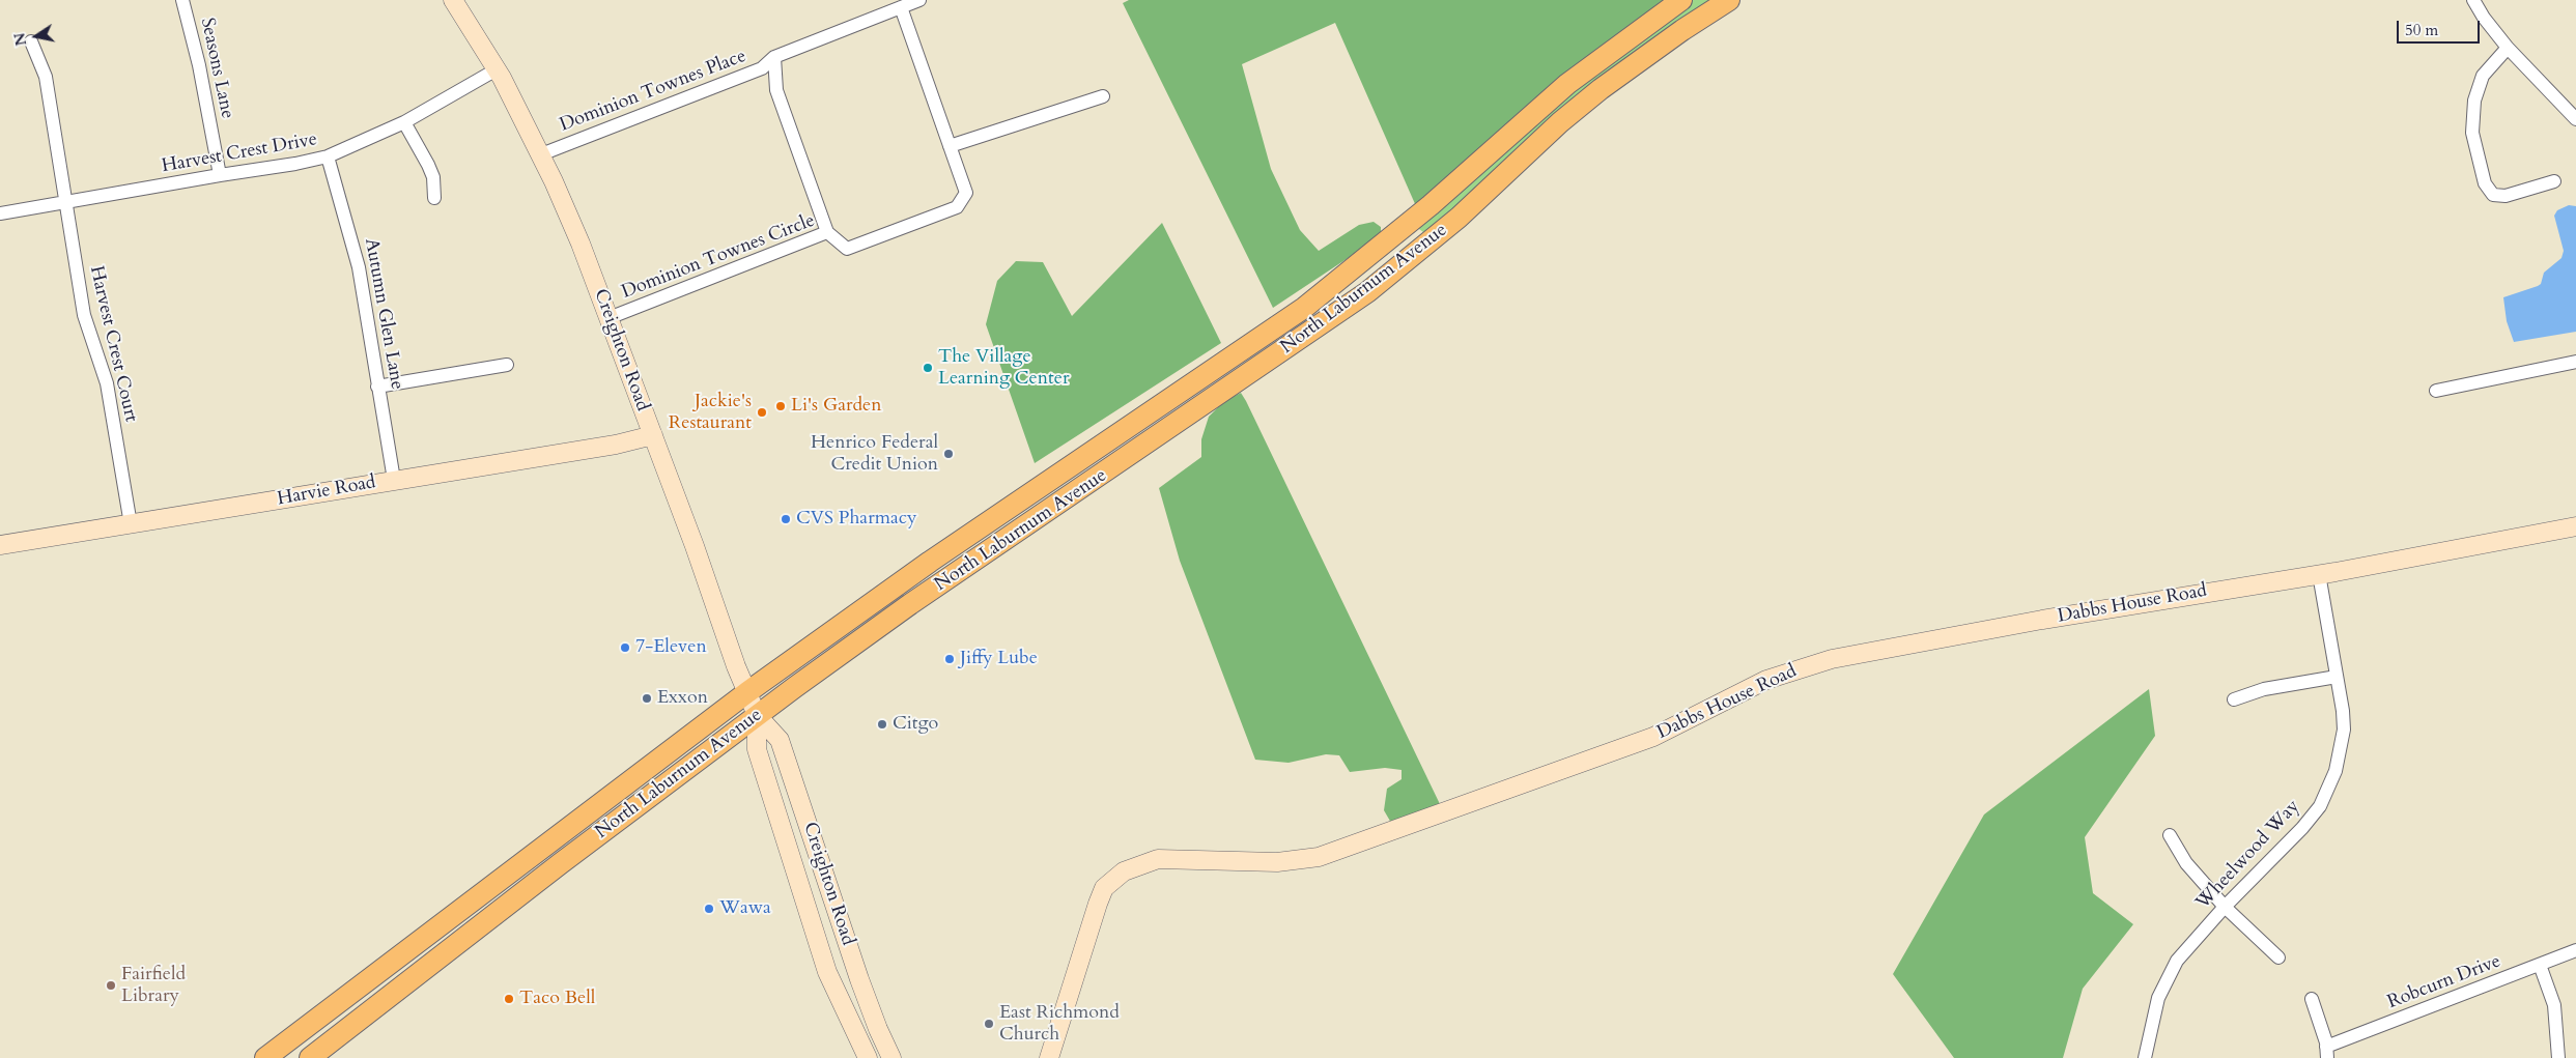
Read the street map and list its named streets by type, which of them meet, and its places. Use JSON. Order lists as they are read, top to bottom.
{
  "streets": {
    "main road": ["North Laburnum Avenue"],
    "street": [
      "Seasons Lane",
      "Dominion Townes Place",
      "Harvest Crest Drive",
      "Dominion Townes Circle",
      "Autumn Glen Lane",
      "Harvest Crest Court",
      "Creighton Road",
      "Harvie Road",
      "Dabbs House Road",
      "Wheelwood Way",
      "Robcurn Drive"
    ]
  },
  "crossings": [
    ["Seasons Lane", "Harvest Crest Drive"],
    ["Dominion Townes Place", "Dominion Townes Circle"],
    ["Dominion Townes Place", "Creighton Road"],
    ["Harvest Crest Drive", "Autumn Glen Lane"],
    ["Harvest Crest Drive", "Harvest Crest Court"],
    ["Harvest Crest Drive", "Creighton Road"],
    ["Dominion Townes Circle", "Creighton Road"],
    ["North Laburnum Avenue", "Creighton Road"],
    ["Autumn Glen Lane", "Harvie Road"],
    ["Harvest Crest Court", "Harvie Road"],
    ["Creighton Road", "Harvie Road"],
    ["Dabbs House Road", "Wheelwood Way"]
  ],
  "places": [
    "The Village Learning Center",
    "Li's Garden",
    "Jackie's Restaurant",
    "Henrico Federal Credit Union",
    "CVS Pharmacy",
    "7-Eleven",
    "Jiffy Lube",
    "Exxon",
    "Citgo",
    "Wawa",
    "Fairfield Library",
    "Taco Bell",
    "East Richmond Church"
  ],
  "scale_bar": "50 m",
  "north": "left"
}
